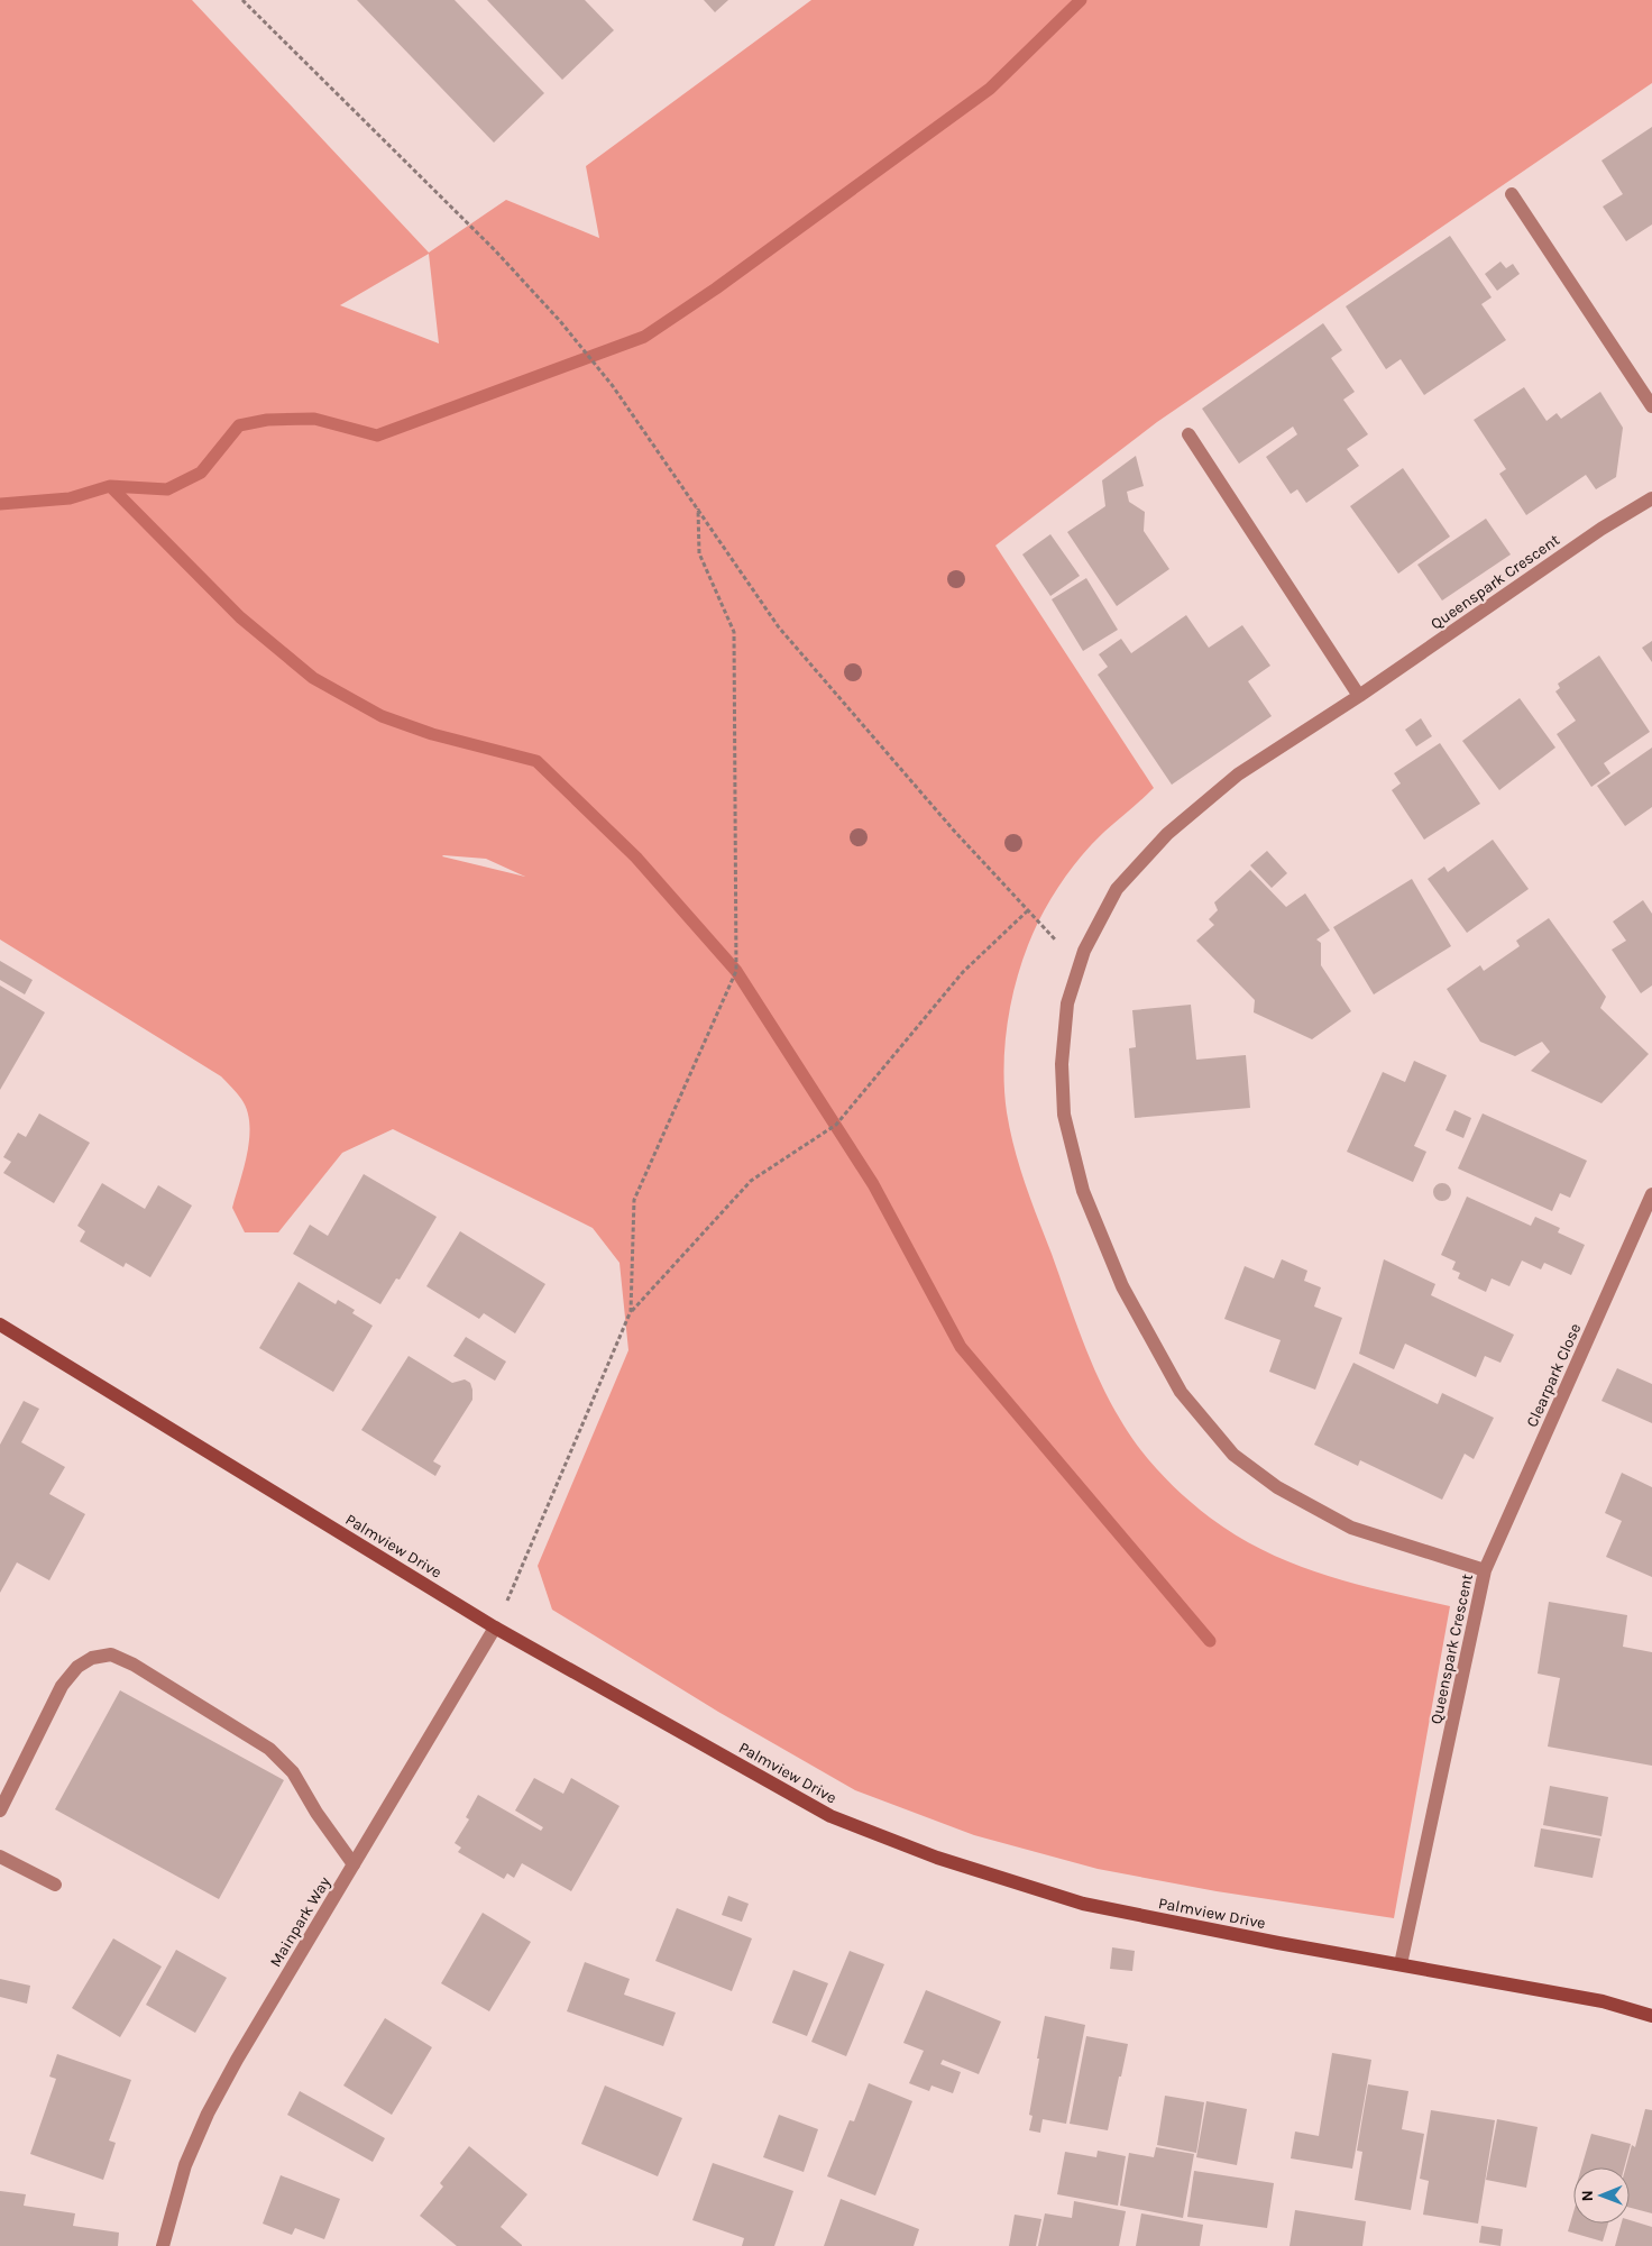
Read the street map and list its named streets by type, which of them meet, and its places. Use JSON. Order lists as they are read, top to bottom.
{
  "streets": {
    "street": [
      "Queenspark Crescent",
      "Clearpark Close",
      "Palmview Drive",
      "Mainpark Way"
    ]
  },
  "crossings": [
    ["Queenspark Crescent", "Clearpark Close"],
    ["Queenspark Crescent", "Palmview Drive"],
    ["Palmview Drive", "Mainpark Way"]
  ],
  "north": "left"
}
